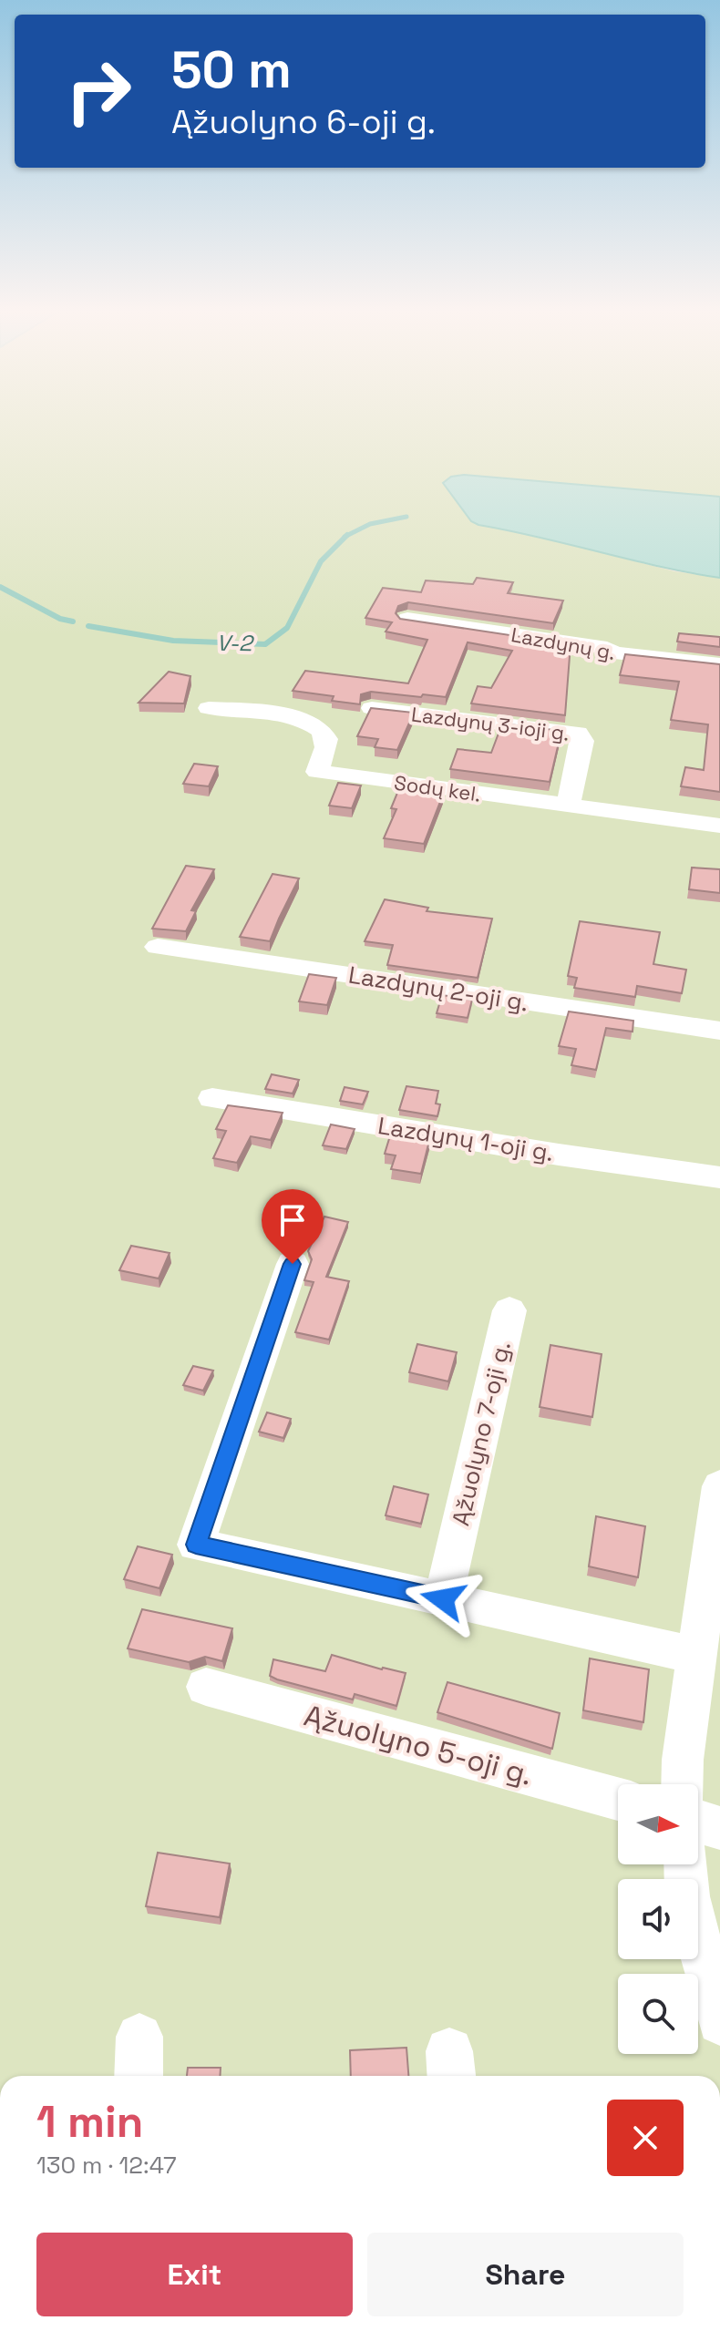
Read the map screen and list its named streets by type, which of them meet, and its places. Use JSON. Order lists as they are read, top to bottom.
{
  "streets": {
    "street": [
      "Lazdynų g.",
      "Lazdynų 3-ioji g.",
      "Sodų kel.",
      "Lazdynų 2-oji g.",
      "Lazdynų 1-oji g.",
      "Ąžuolyno 7-oji g.",
      "Ąžuolyno 5-oji g."
    ]
  },
  "crossings": [
    ["Lazdynų 3-ioji g.", "Sodų kel."]
  ],
  "water": ["V-2"],
  "north": "right",
  "page": {
    "turn": ["50 m", "Ąžuolyno 6-oji g."],
    "heading": ["1 min", "130 m · 12:47"],
    "buttons": ["Exit", "Share"]
  }
}
